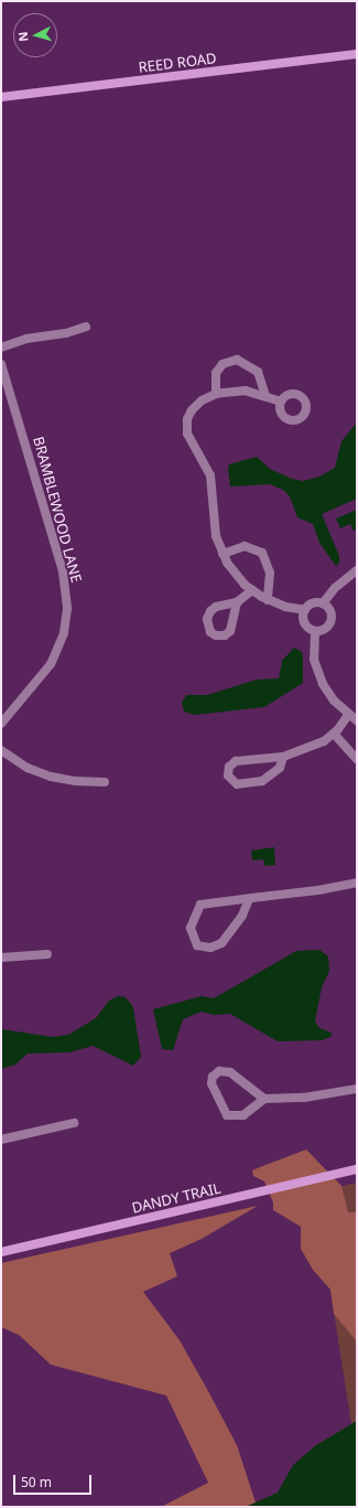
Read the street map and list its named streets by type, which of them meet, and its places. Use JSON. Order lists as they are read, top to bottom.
{
  "streets": {
    "street": ["REED ROAD", "BRAMBLEWOOD LANE", "DANDY TRAIL"]
  },
  "scale_bar": "50 m",
  "north": "left"
}
